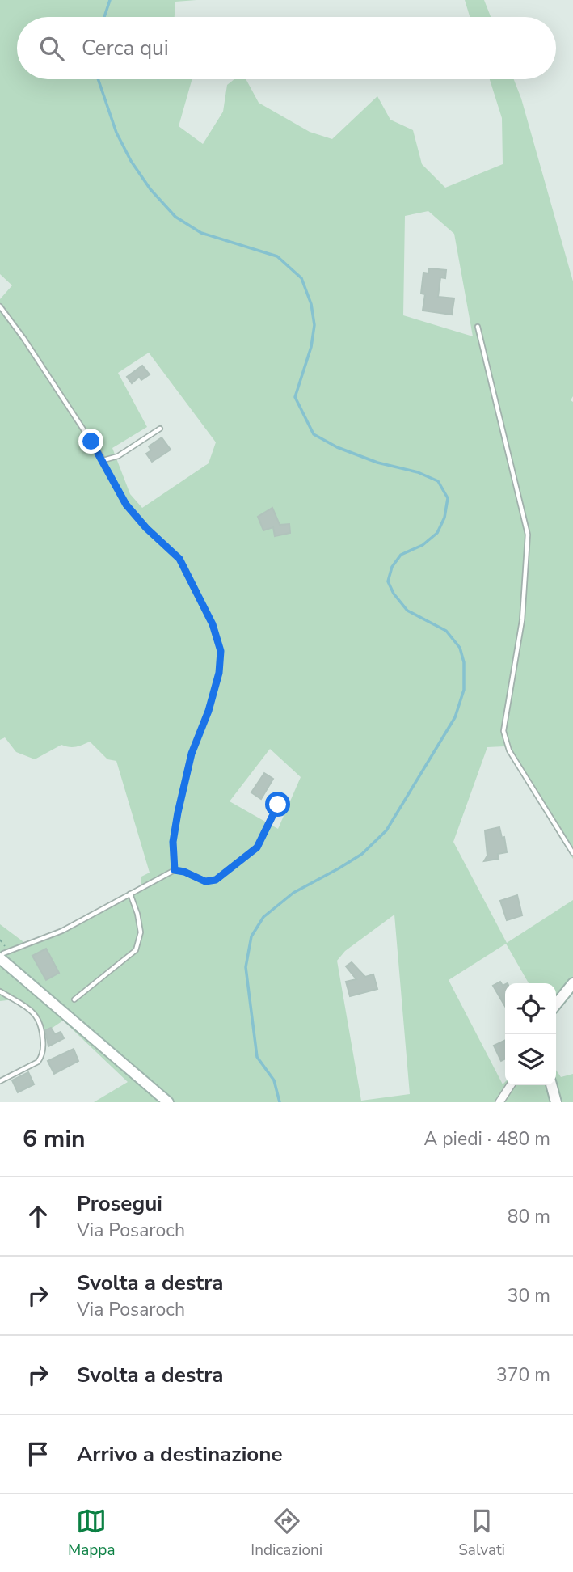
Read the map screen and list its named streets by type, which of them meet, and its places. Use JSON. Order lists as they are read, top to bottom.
{
  "page": {
    "search": "Cerca qui",
    "heading": ["6 min", "A piedi · 480 m"],
    "list": [
      ["Prosegui", "Via Posaroch", "80 m"],
      ["Svolta a destra", "Via Posaroch", "30 m"],
      ["Svolta a destra", "370 m"],
      "Arrivo a destinazione"
    ],
    "nav": ["Mappa", "Indicazioni", "Salvati"]
  }
}
